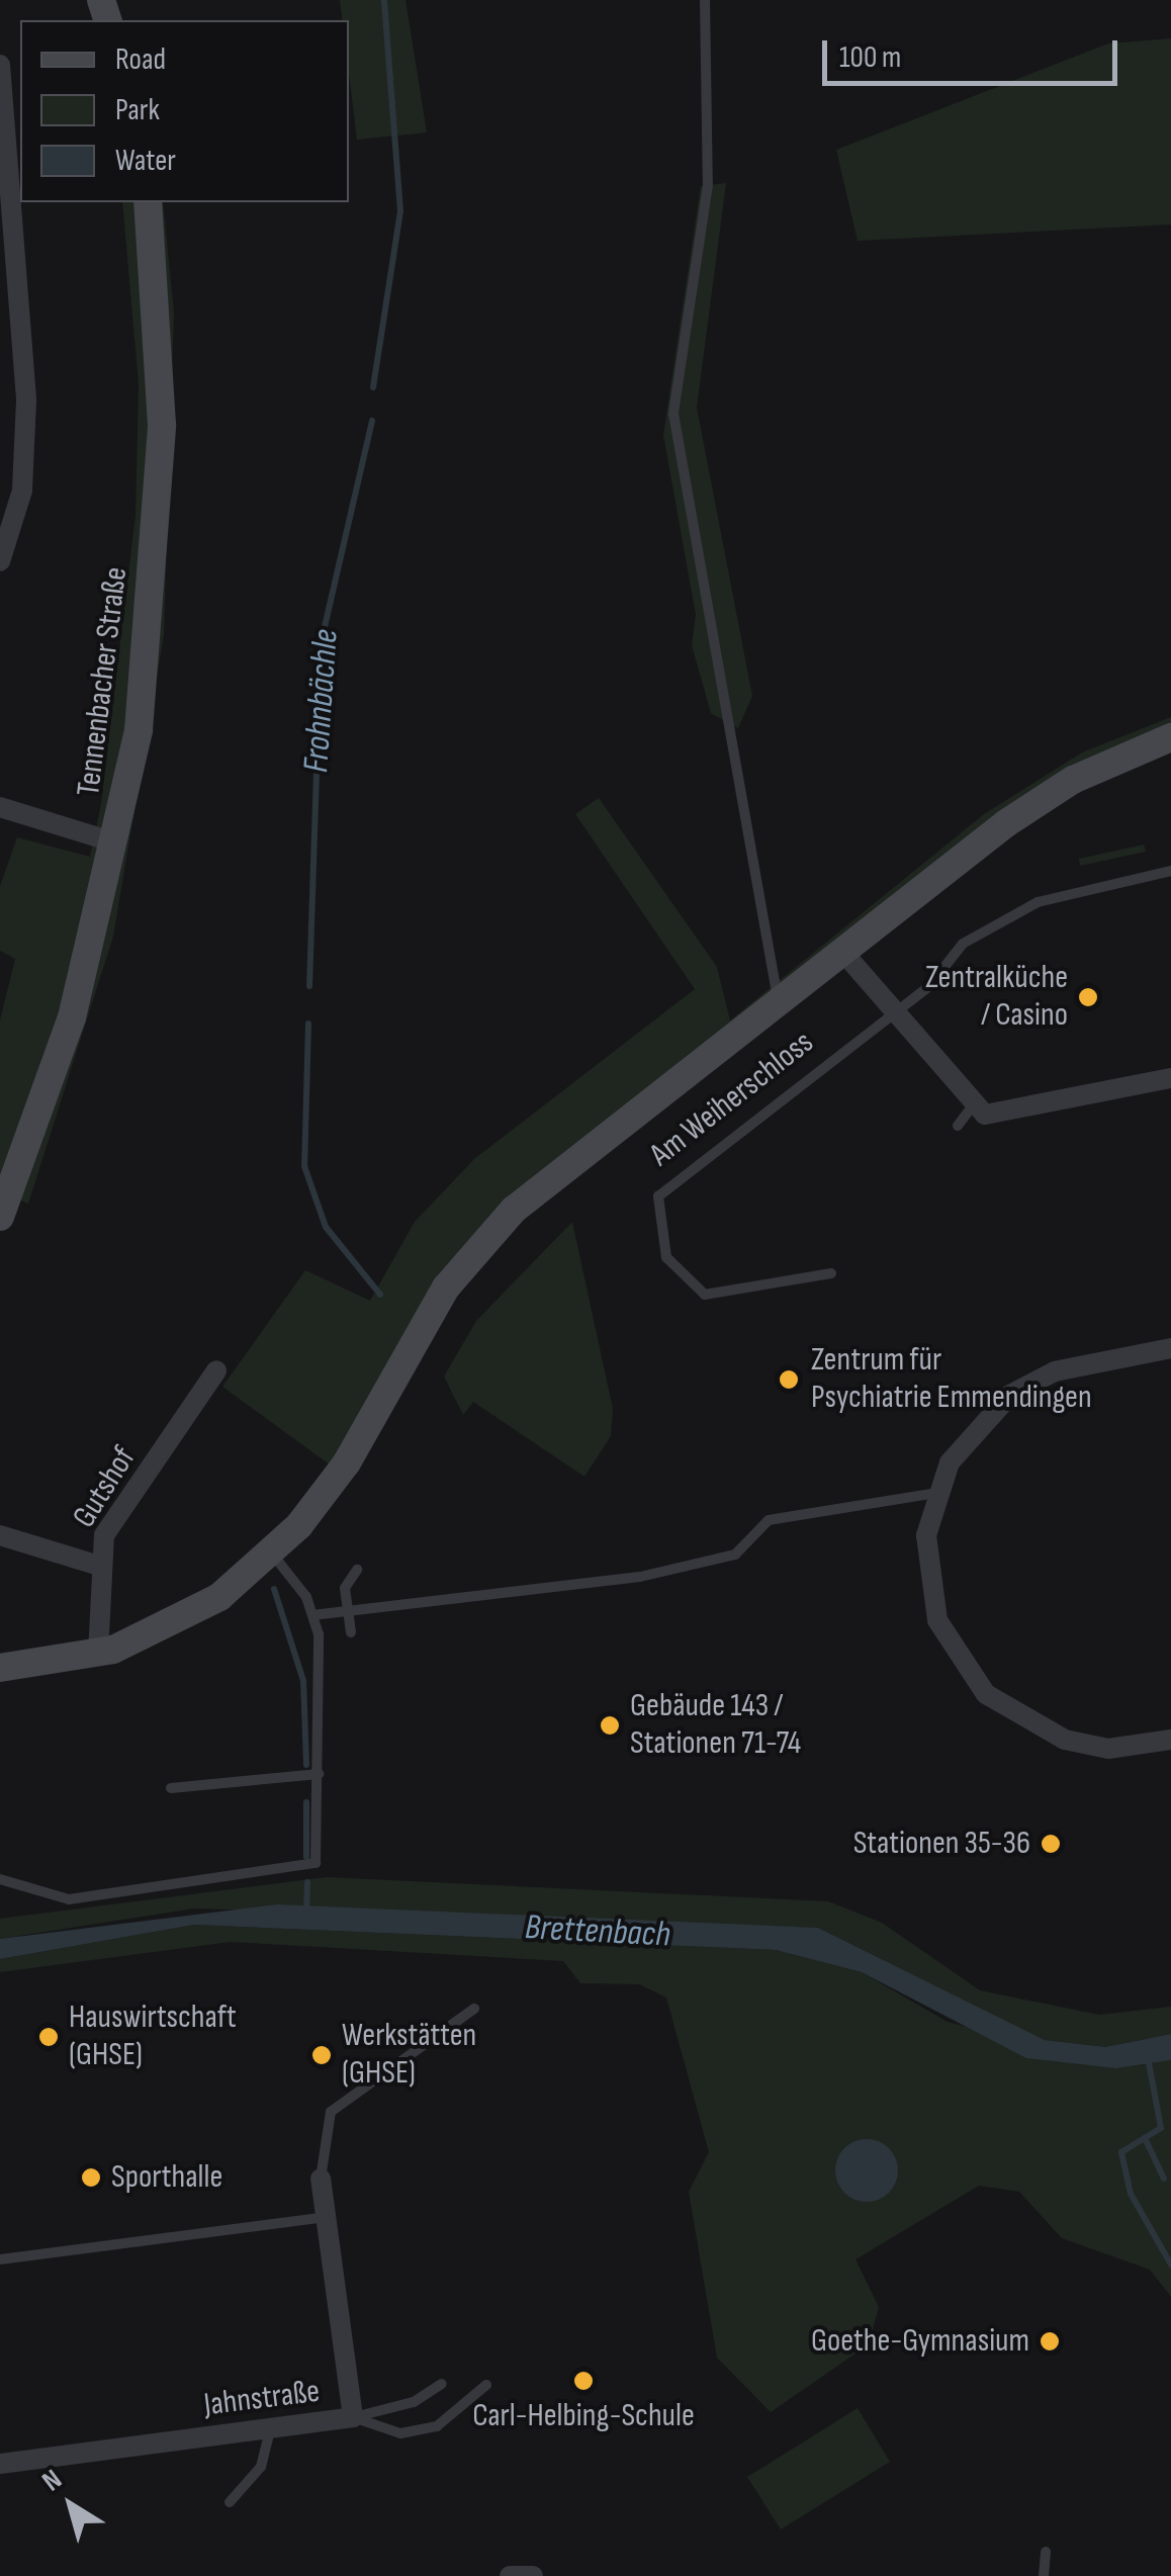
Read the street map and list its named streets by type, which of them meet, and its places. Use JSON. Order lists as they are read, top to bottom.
{
  "streets": {
    "street": ["Tennenbacher Straße", "Gutshof", "Jahnstraße"],
    "lane": ["Am Weiherschloss"]
  },
  "water": ["Frohnbächle", "Brettenbach"],
  "places": [
    "Zentralküche / Casino",
    "Zentrum für Psychiatrie Emmendingen",
    "Gebäude 143 / Stationen 71-74",
    "Stationen 35-36",
    "Hauswirtschaft (GHSE)",
    "Werkstätten (GHSE)",
    "Sporthalle",
    "Goethe-Gymnasium",
    "Carl-Helbing-Schule"
  ],
  "legend": ["Road", "Park", "Water"],
  "scale_bar": "100 m",
  "north": "top left"
}
